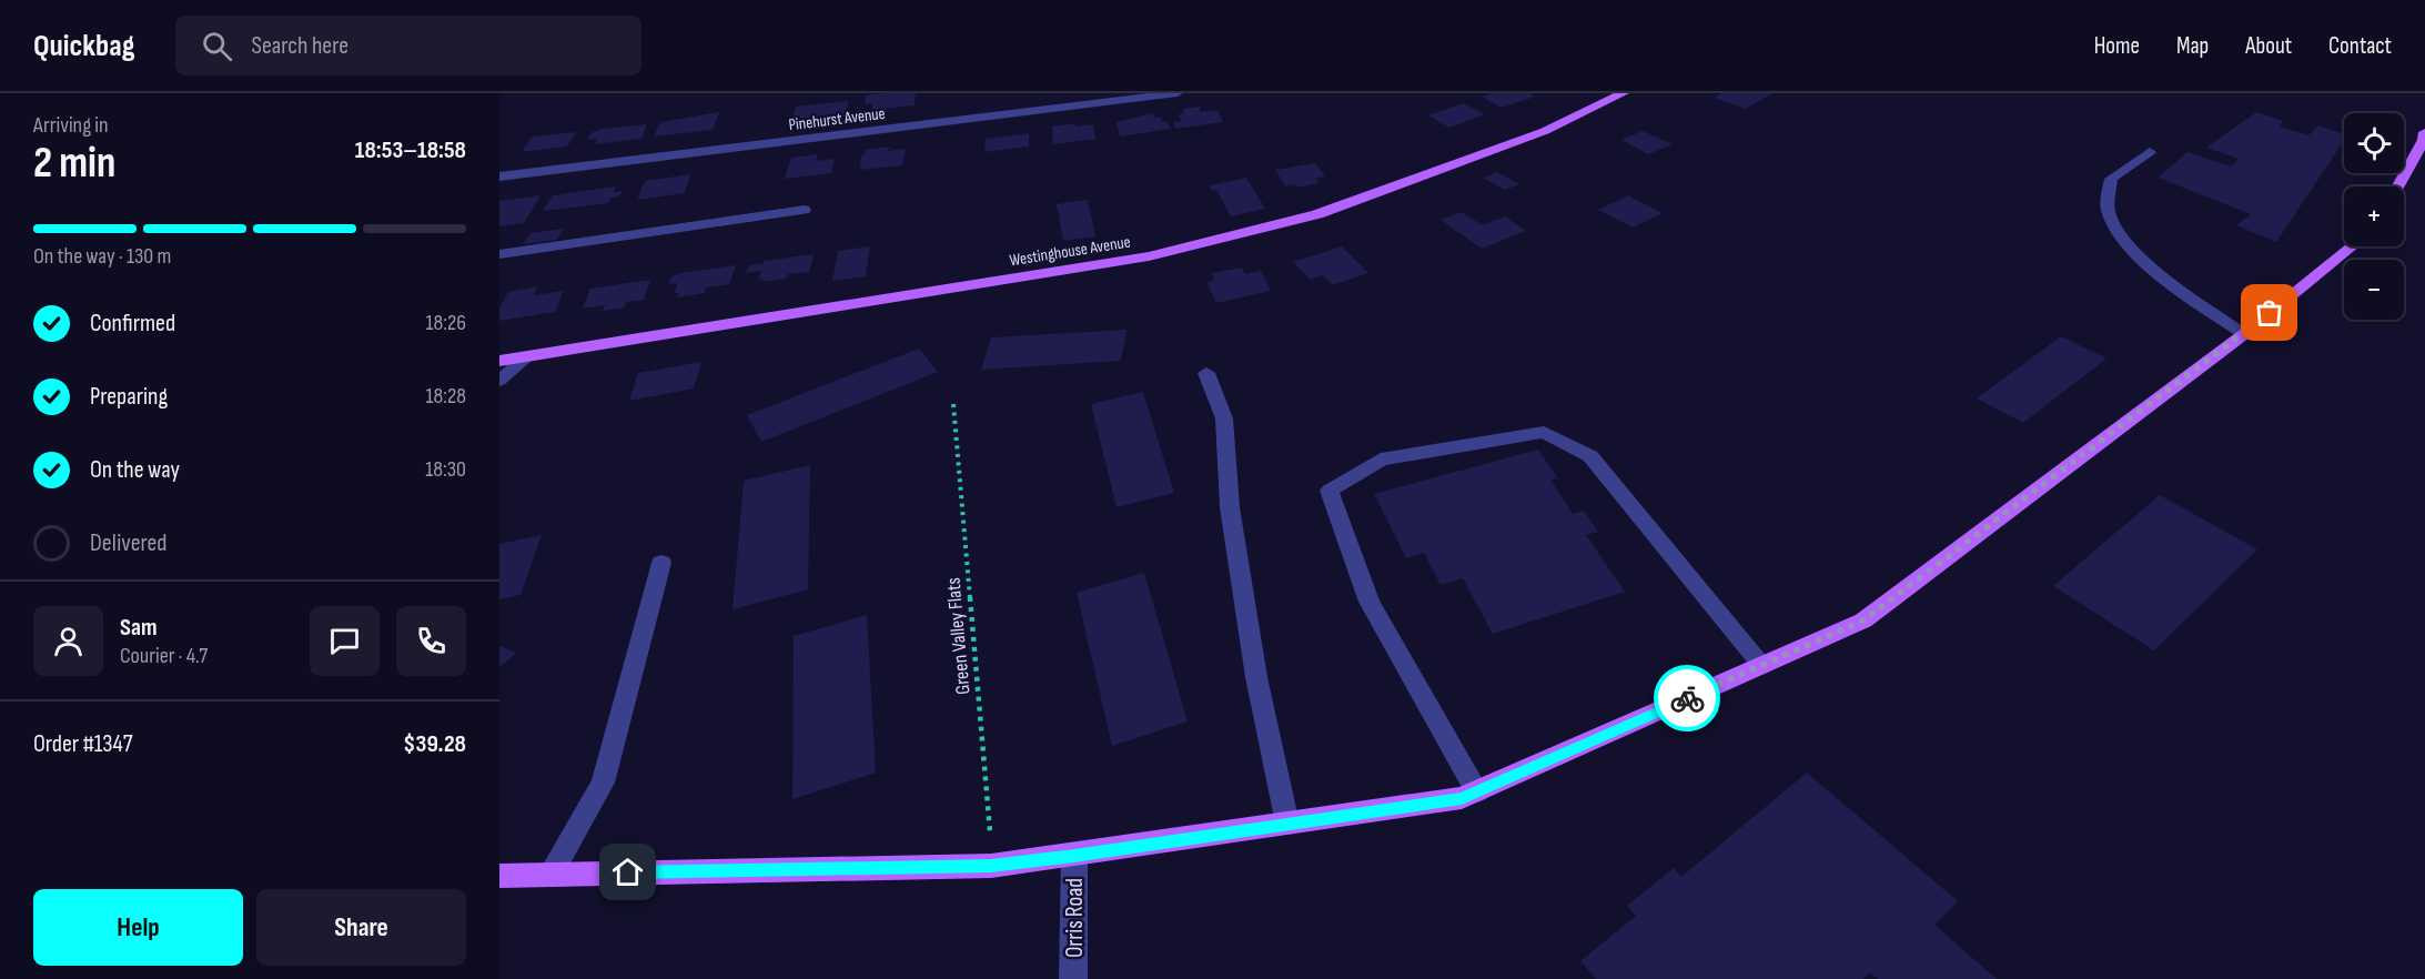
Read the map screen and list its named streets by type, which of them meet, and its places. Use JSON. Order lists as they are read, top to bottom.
{
  "streets": {
    "main road": ["Westinghouse Avenue"],
    "street": ["Pinehurst Avenue", "Orris Road"],
    "path": ["Green Valley Flats"]
  },
  "page": {
    "header": "Quickbag",
    "search": "Search here",
    "nav": [
      "Home",
      "Map",
      "About",
      "Contact"
    ],
    "heading": ["2 min", "Arriving in", "18:53–18:58"],
    "panel": [
      "Sam",
      "Courier · 4.7",
      "Order #1347",
      "$39.28"
    ],
    "map_buttons": ["+", "−"],
    "bar": "On the way · 130 m",
    "list": [
      ["Confirmed", "18:26"],
      ["Preparing", "18:28"],
      ["On the way", "18:30"],
      "Delivered"
    ],
    "buttons": ["Help", "Share"]
  }
}
